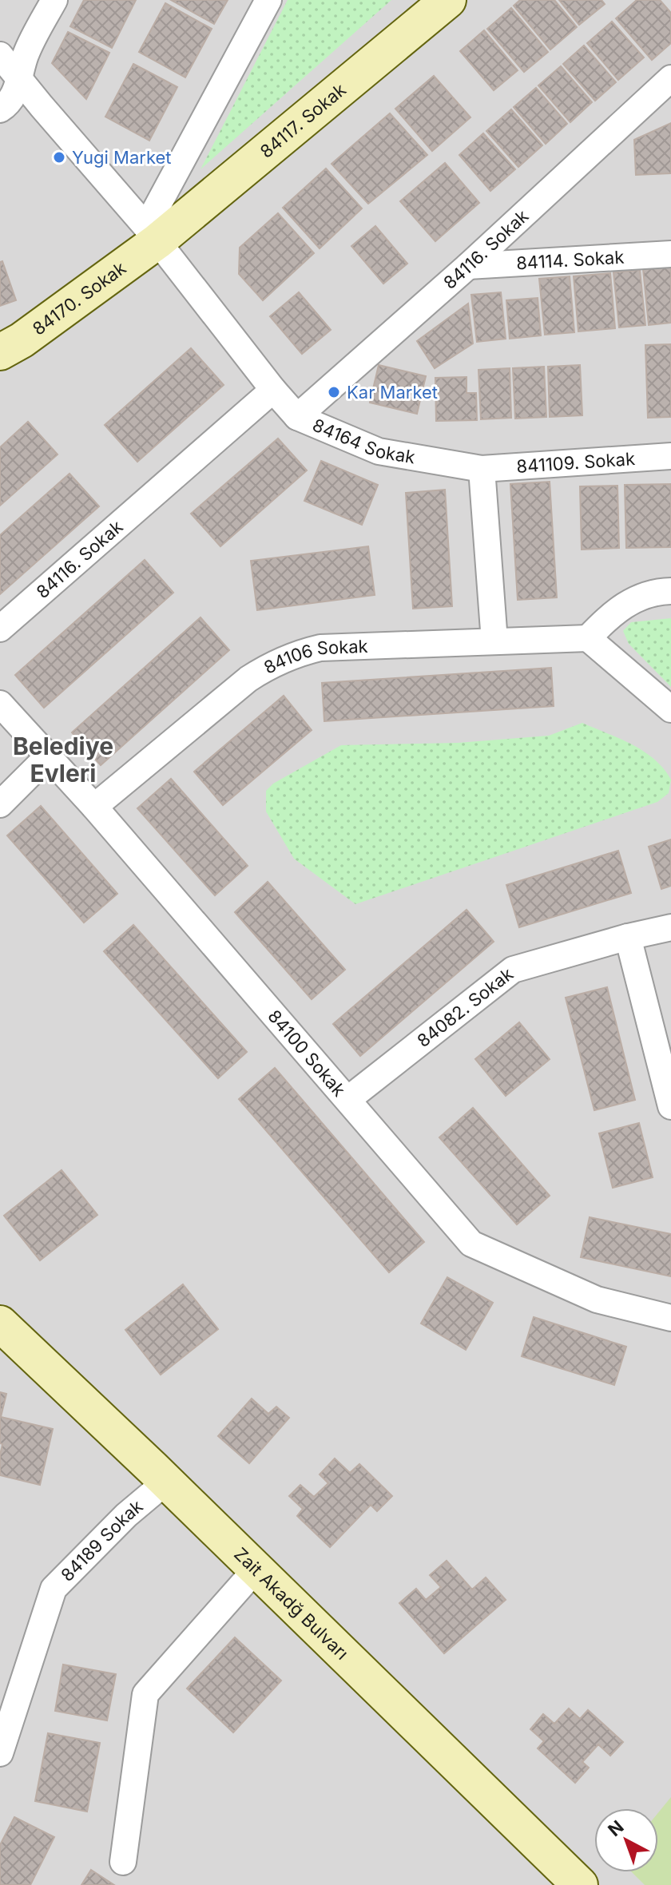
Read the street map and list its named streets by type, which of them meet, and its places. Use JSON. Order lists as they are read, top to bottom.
{
  "streets": {
    "street": [
      "84117. Sokak",
      "84116. Sokak",
      "84114. Sokak",
      "84170. Sokak",
      "84164 Sokak",
      "841109. Sokak",
      "84106 Sokak",
      "84082. Sokak",
      "84100 Sokak",
      "84189 Sokak",
      "Zait Akadğ Bulvarı"
    ]
  },
  "crossings": [
    ["84117. Sokak", "84170. Sokak"],
    ["84117. Sokak", "84164 Sokak"],
    ["84116. Sokak", "84114. Sokak"],
    ["84116. Sokak", "84164 Sokak"],
    ["84170. Sokak", "84164 Sokak"],
    ["84164 Sokak", "841109. Sokak"],
    ["84106 Sokak", "84100 Sokak"],
    ["84082. Sokak", "84100 Sokak"],
    ["84189 Sokak", "Zait Akadğ Bulvarı"]
  ],
  "districts": ["Belediye Evleri"],
  "places": ["Yugi Market", "Kar Market"],
  "north": "top left"
}
